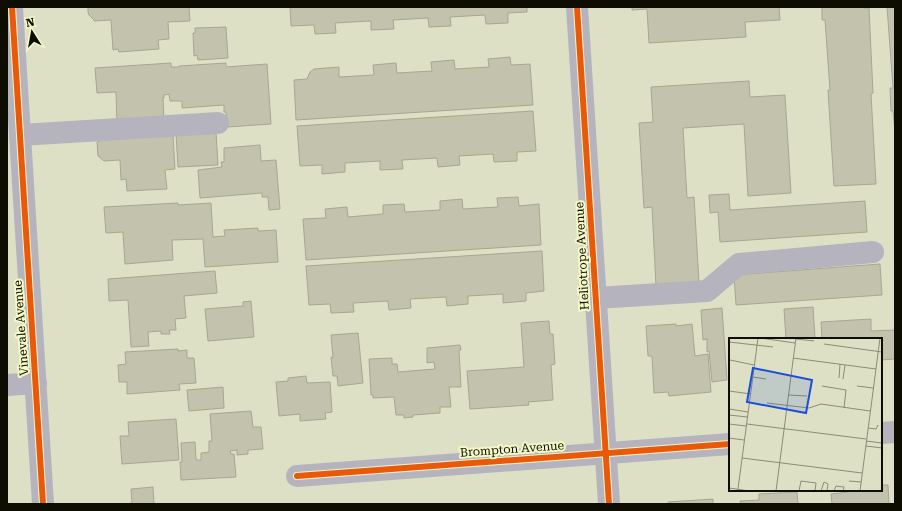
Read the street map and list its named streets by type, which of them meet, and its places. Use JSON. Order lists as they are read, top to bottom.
{
  "streets": {
    "street": ["Heliotrope Avenue", "Vinevale Avenue", "Brompton Avenue"]
  },
  "crossings": [
    ["Heliotrope Avenue", "Brompton Avenue"]
  ],
  "north": "top"
}
